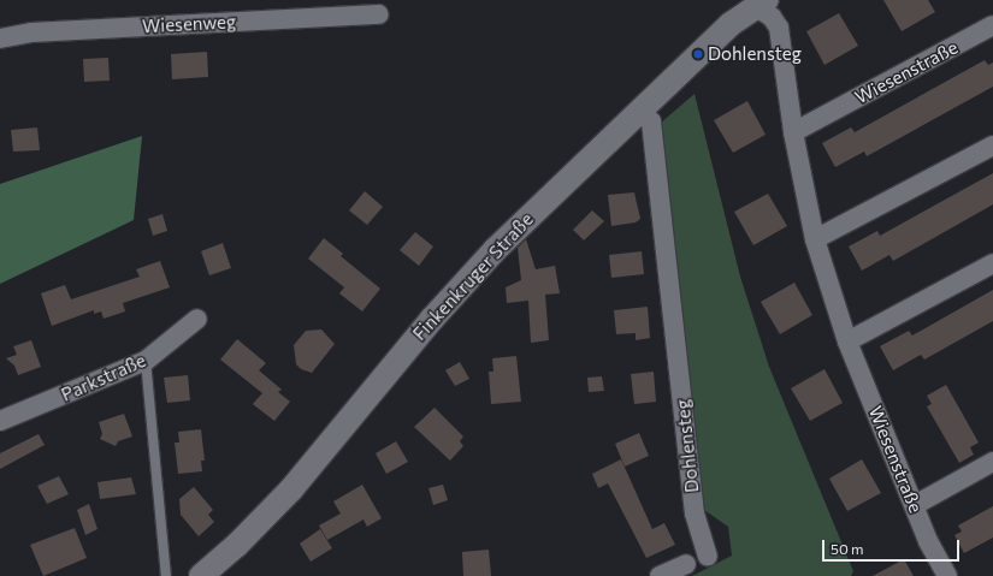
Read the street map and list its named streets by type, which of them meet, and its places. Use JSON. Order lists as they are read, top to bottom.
{
  "streets": {
    "street": [
      "Wiesenweg",
      "Wiesenstraße",
      "Finkenkruger Straße",
      "Parkstraße",
      "Dohlensteg"
    ]
  },
  "crossings": [
    ["Wiesenstraße", "Finkenkruger Straße"],
    ["Finkenkruger Straße", "Dohlensteg"]
  ],
  "places": ["Dohlensteg"],
  "scale_bar": "50 m"
}
